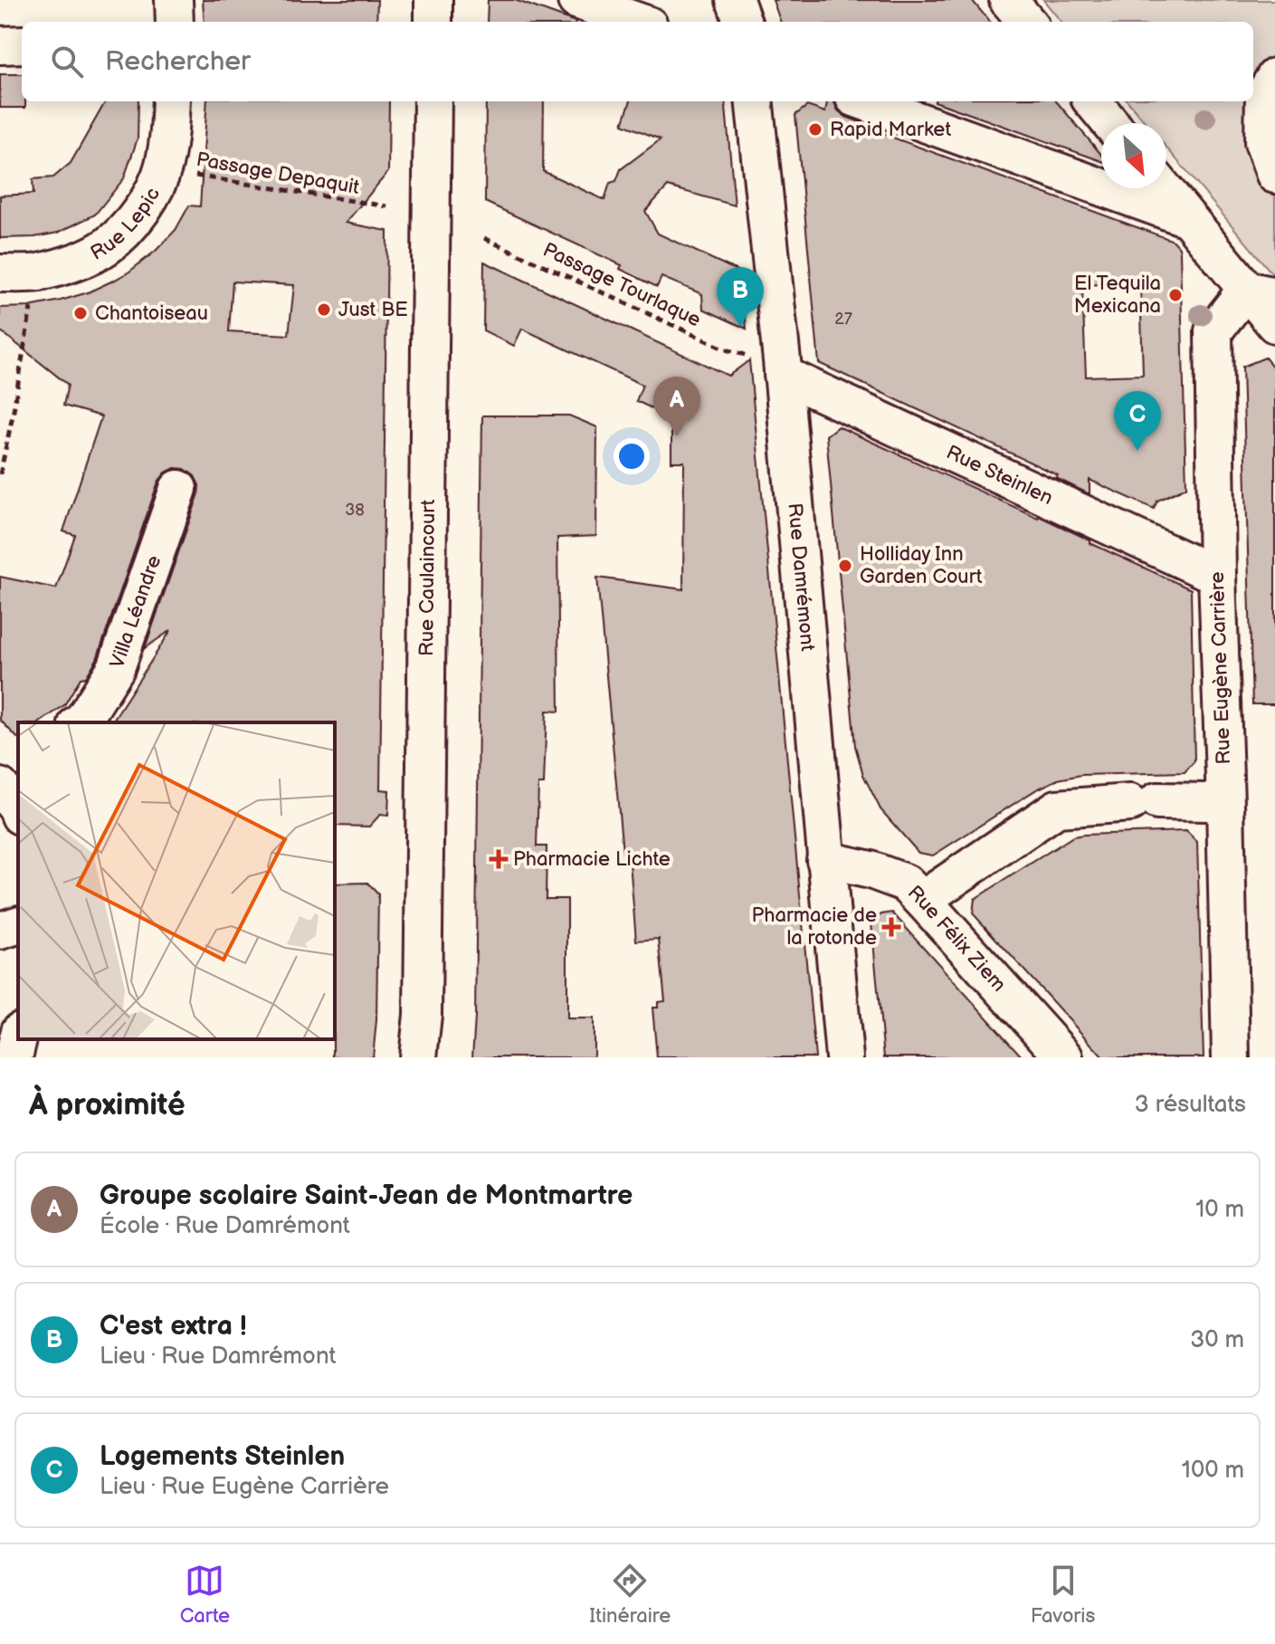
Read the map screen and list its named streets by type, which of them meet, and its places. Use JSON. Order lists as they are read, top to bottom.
{
  "streets": {
    "street": [
      "Rue Lepic",
      "Rue Steinlen",
      "Rue Caulaincourt",
      "Rue Damrémont",
      "Villa Léandre",
      "Rue Eugène Carrière",
      "Rue Félix Ziem"
    ],
    "path": ["Passage Depaquit", "Passage Tourlaque"]
  },
  "crossings": [
    ["Passage Depaquit", "Rue Lepic"],
    ["Rue Steinlen", "Rue Damrémont"],
    ["Rue Steinlen", "Rue Eugène Carrière"],
    ["Rue Damrémont", "Rue Félix Ziem"]
  ],
  "places": {
    "other": [
      "Rapid Market",
      "El Tequila Mexicana",
      "Just BE",
      "Chantoiseau",
      "Holliday Inn Garden Court"
    ],
    "health": ["Pharmacie Lichte", "Pharmacie de la rotonde"]
  },
  "house_numbers": ["27", "38"],
  "north": "bottom right",
  "page": {
    "search": "Rechercher",
    "pins": ["B", "A", "C"],
    "heading": ["À proximité", "3 résultats"],
    "list": [
      {
        "mark": "A",
        "name": "Groupe scolaire Saint-Jean de Montmartre",
        "note": "École · Rue Damrémont",
        "value": "10 m"
      },
      {
        "mark": "B",
        "name": "C'est extra !",
        "note": "Lieu · Rue Damrémont",
        "value": "30 m"
      },
      {
        "mark": "C",
        "name": "Logements Steinlen",
        "note": "Lieu · Rue Eugène Carrière",
        "value": "100 m"
      }
    ],
    "nav": ["Carte", "Itinéraire", "Favoris"]
  }
}
